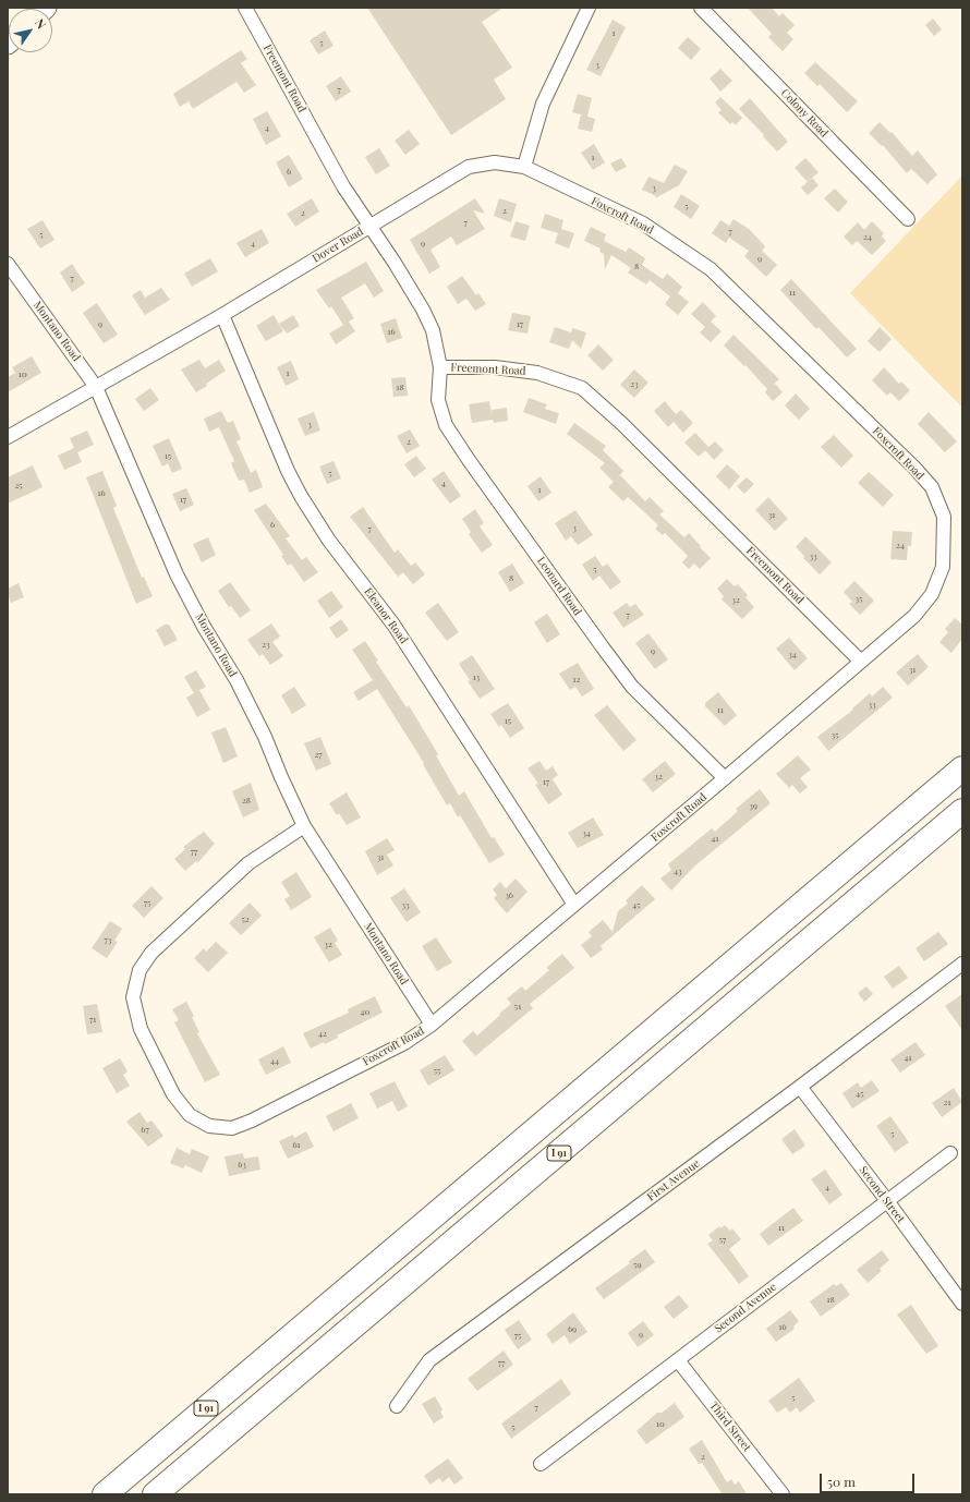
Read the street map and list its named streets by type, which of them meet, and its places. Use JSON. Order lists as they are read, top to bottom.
{
  "streets": {
    "highway": ["I 91"],
    "street": [
      "Freemont Road",
      "Colony Road",
      "Foxcroft Road",
      "Dover Road",
      "Montano Road",
      "Leonard Road",
      "Eleanor Road",
      "First Avenue",
      "Second Street",
      "Second Avenue",
      "Third Street"
    ]
  },
  "crossings": [
    ["Freemont Road", "Foxcroft Road"],
    ["Freemont Road", "Dover Road"],
    ["Freemont Road", "Leonard Road"],
    ["Foxcroft Road", "Dover Road"],
    ["Foxcroft Road", "Montano Road"],
    ["Foxcroft Road", "Leonard Road"],
    ["Foxcroft Road", "Eleanor Road"],
    ["Dover Road", "Montano Road"],
    ["Dover Road", "Eleanor Road"],
    ["First Avenue", "Second Street"],
    ["Second Street", "Second Avenue"],
    ["Second Avenue", "Third Street"]
  ],
  "house_numbers": [
    "1",
    "5",
    "3",
    "7",
    "4",
    "1",
    "6",
    "3",
    "5",
    "2",
    "2",
    "7",
    "7",
    "5",
    "24",
    "4",
    "9",
    "9",
    "8",
    "7",
    "11",
    "9",
    "17",
    "16",
    "1",
    "10",
    "23",
    "18",
    "3",
    "2",
    "15",
    "5",
    "4",
    "25",
    "1",
    "16",
    "17",
    "31",
    "6",
    "3",
    "7",
    "24",
    "33",
    "5",
    "8",
    "35",
    "32",
    "7",
    "23",
    "9",
    "34",
    "31",
    "13",
    "12",
    "33",
    "11",
    "15",
    "35",
    "27",
    "32",
    "17",
    "28",
    "39",
    "34",
    "41",
    "77",
    "31",
    "43",
    "36",
    "75",
    "33",
    "45",
    "52",
    "73",
    "32",
    "51",
    "40",
    "71",
    "42",
    "41",
    "44",
    "55",
    "45",
    "21",
    "67",
    "5",
    "61",
    "63",
    "4",
    "11",
    "57",
    "59",
    "18",
    "16",
    "69",
    "9",
    "75",
    "77",
    "5",
    "7",
    "10",
    "5",
    "2"
  ],
  "scale_bar": "50 m",
  "north": "top right"
}
